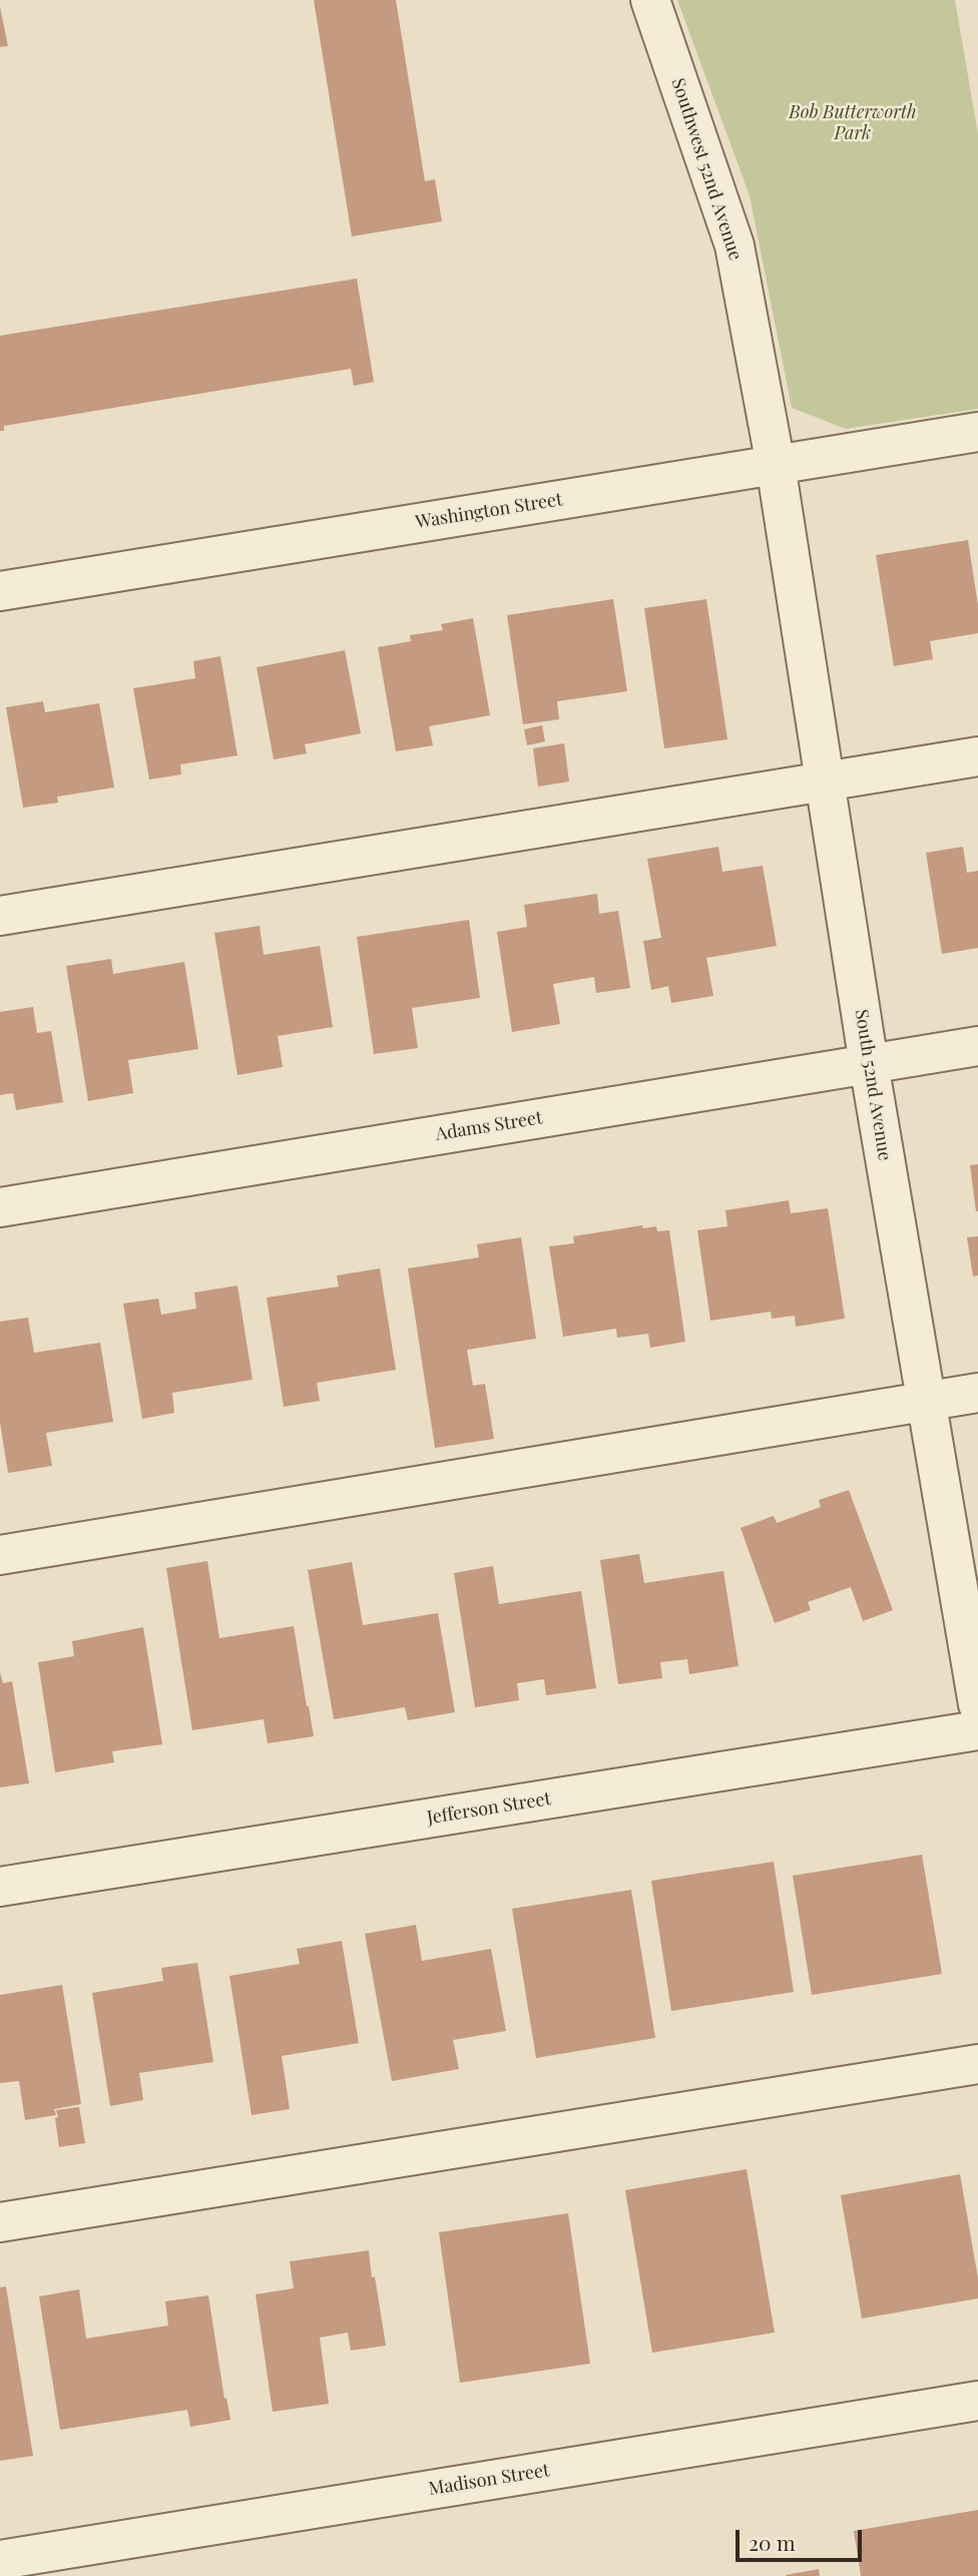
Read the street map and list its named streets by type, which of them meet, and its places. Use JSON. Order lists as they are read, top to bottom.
{
  "streets": {
    "street": [
      "Southwest 52nd Avenue",
      "Washington Street",
      "South 52nd Avenue",
      "Adams Street",
      "Jefferson Street",
      "Madison Street"
    ]
  },
  "crossings": [
    ["Southwest 52nd Avenue", "Washington Street"],
    ["Southwest 52nd Avenue", "South 52nd Avenue"],
    ["Washington Street", "South 52nd Avenue"],
    ["South 52nd Avenue", "Adams Street"]
  ],
  "parks": ["Bob Butterworth Park"],
  "scale_bar": "20 m"
}
